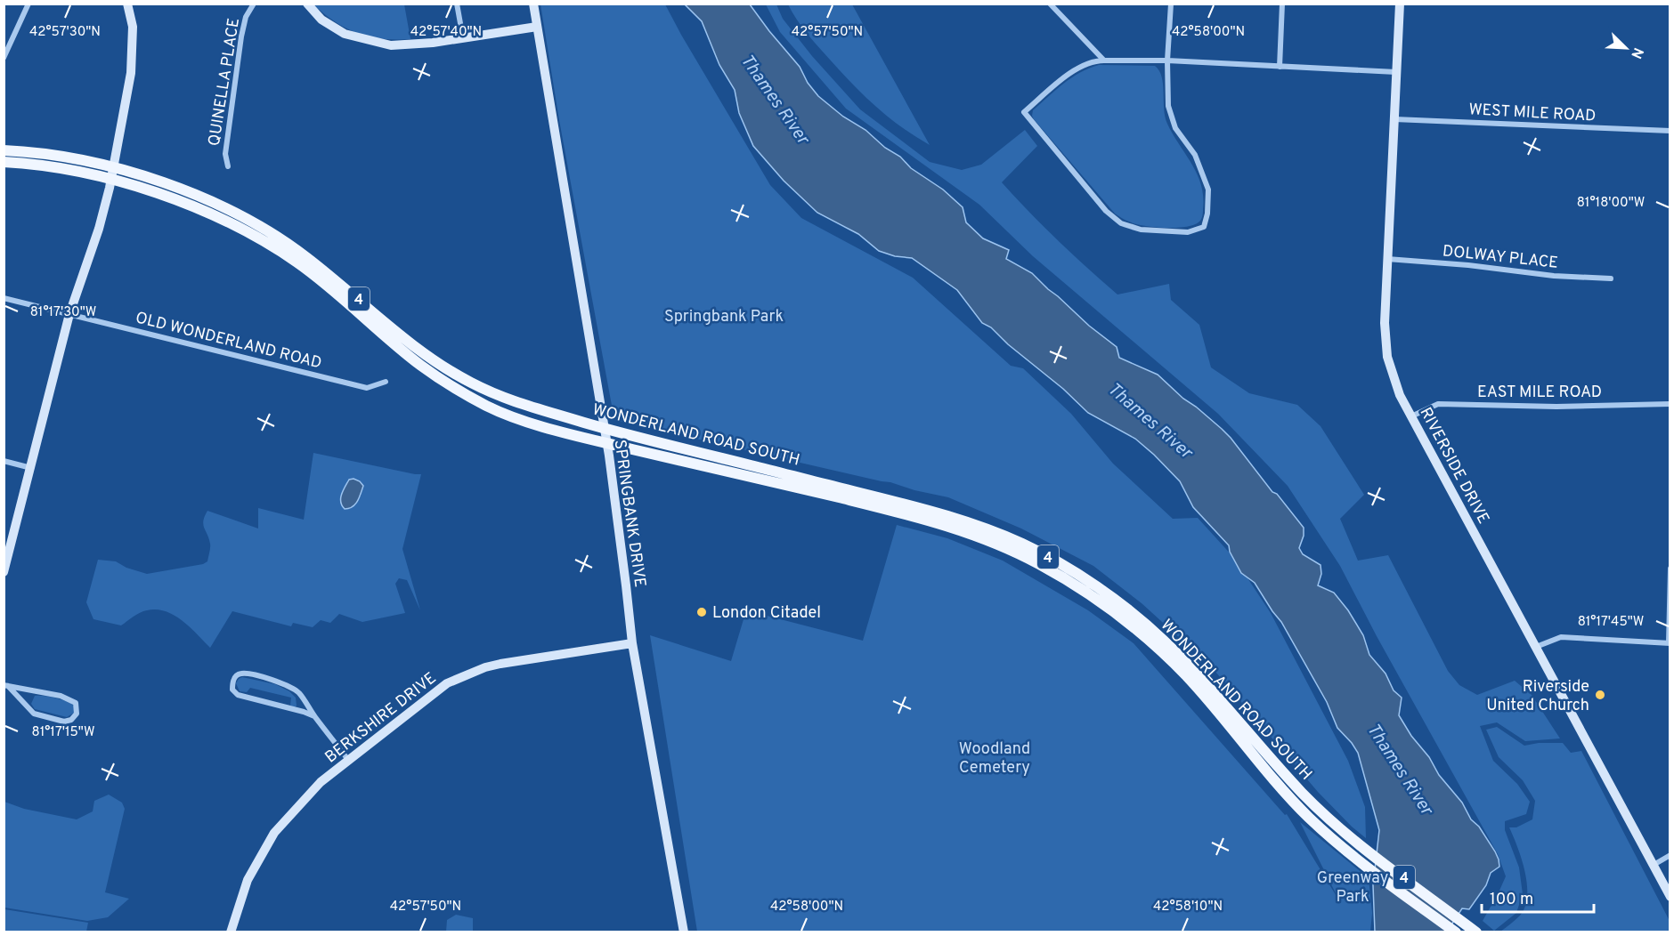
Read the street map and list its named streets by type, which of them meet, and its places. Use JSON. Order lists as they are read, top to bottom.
{
  "streets": {
    "main road": [
      "4",
      "WONDERLAND ROAD SOUTH",
      "RIVERSIDE DRIVE",
      "SPRINGBANK DRIVE",
      "BERKSHIRE DRIVE"
    ],
    "street": [
      "QUINELLA PLACE",
      "WEST MILE ROAD",
      "DOLWAY PLACE",
      "OLD WONDERLAND ROAD",
      "EAST MILE ROAD"
    ]
  },
  "crossings": [
    ["WEST MILE ROAD", "RIVERSIDE DRIVE"],
    ["DOLWAY PLACE", "RIVERSIDE DRIVE"],
    ["4", "WONDERLAND ROAD SOUTH"],
    ["EAST MILE ROAD", "RIVERSIDE DRIVE"],
    ["WONDERLAND ROAD SOUTH", "SPRINGBANK DRIVE"],
    ["SPRINGBANK DRIVE", "BERKSHIRE DRIVE"]
  ],
  "water": ["Thames River"],
  "parks": ["Springbank Park", "Woodland Cemetery", "Greenway Park"],
  "places": ["London Citadel", "Riverside United Church"],
  "scale_bar": "100 m",
  "north": "bottom right",
  "coordinates": [
    "42°57'30\"N",
    "42°57'40\"N",
    "42°57'50\"N",
    "42°58'00\"N",
    "81°18'00\"W",
    "81°17'30\"W",
    "81°17'45\"W",
    "81°17'15\"W",
    "42°58'10\"N"
  ]
}
